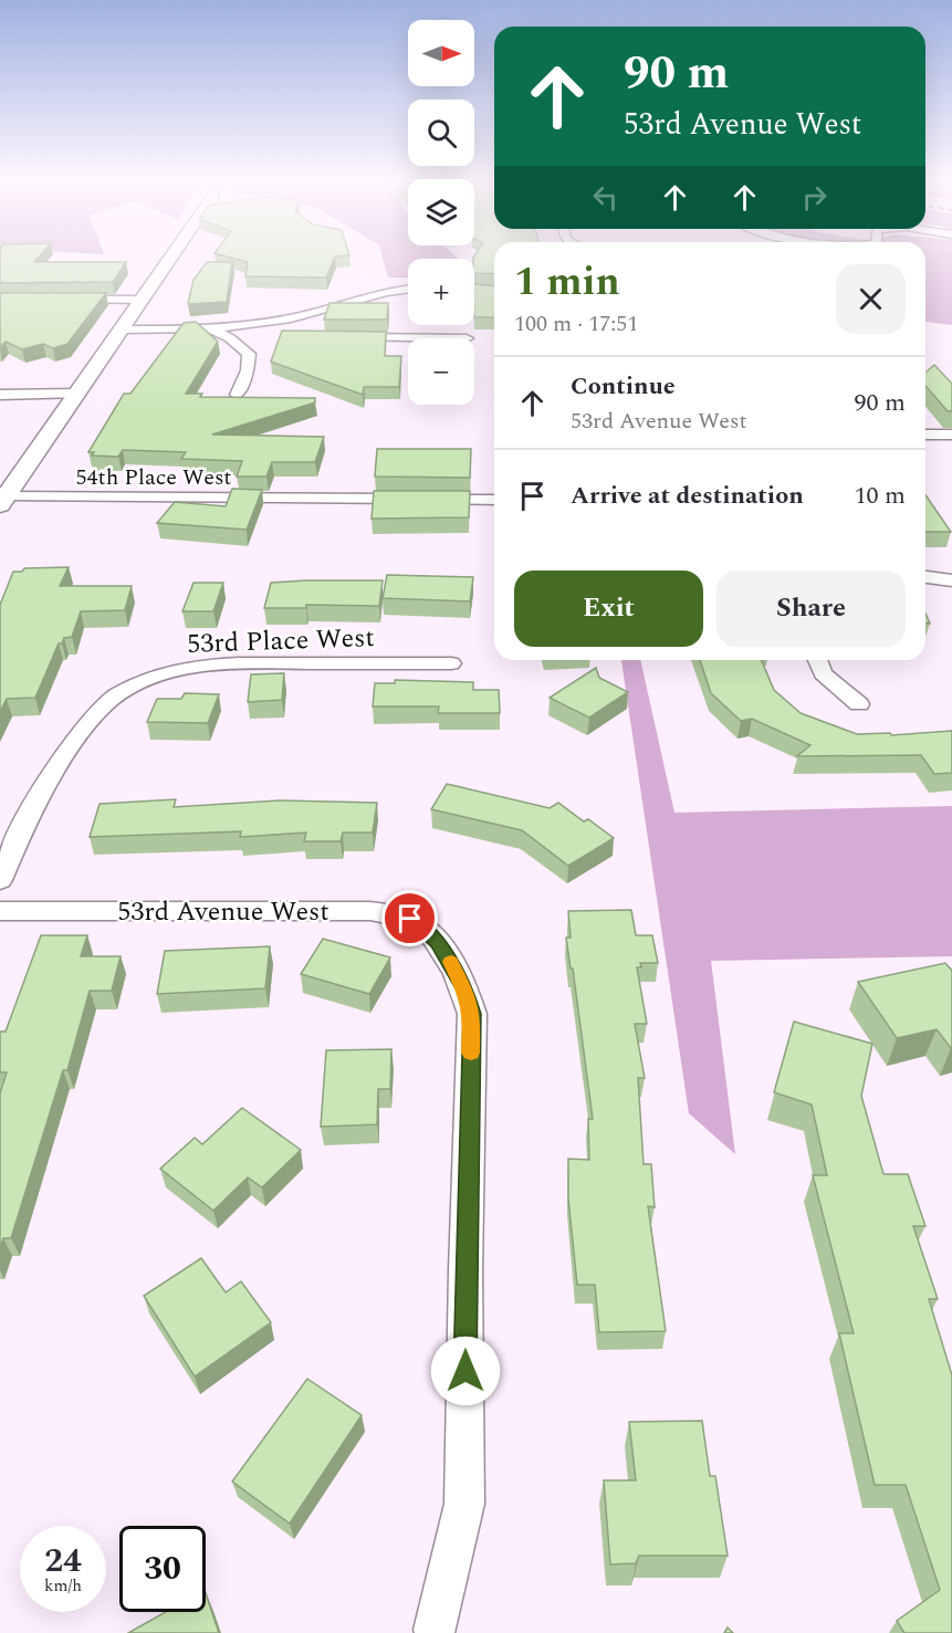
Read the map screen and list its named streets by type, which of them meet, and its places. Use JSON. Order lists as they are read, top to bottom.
{
  "streets": {
    "street": ["54th Place West", "53rd Place West", "53rd Avenue West"]
  },
  "north": "right",
  "page": {
    "map_buttons": ["+", "−"],
    "turn": ["90 m", "53rd Avenue West"],
    "heading": ["1 min", "100 m · 17:51"],
    "list": [
      {
        "name": "Continue",
        "note": "53rd Avenue West",
        "value": "90 m"
      },
      {
        "name": "Arrive at destination",
        "value": "10 m"
      }
    ],
    "buttons": ["Exit", "Share"],
    "speed": "24 km/h",
    "limit": "30"
  }
}
